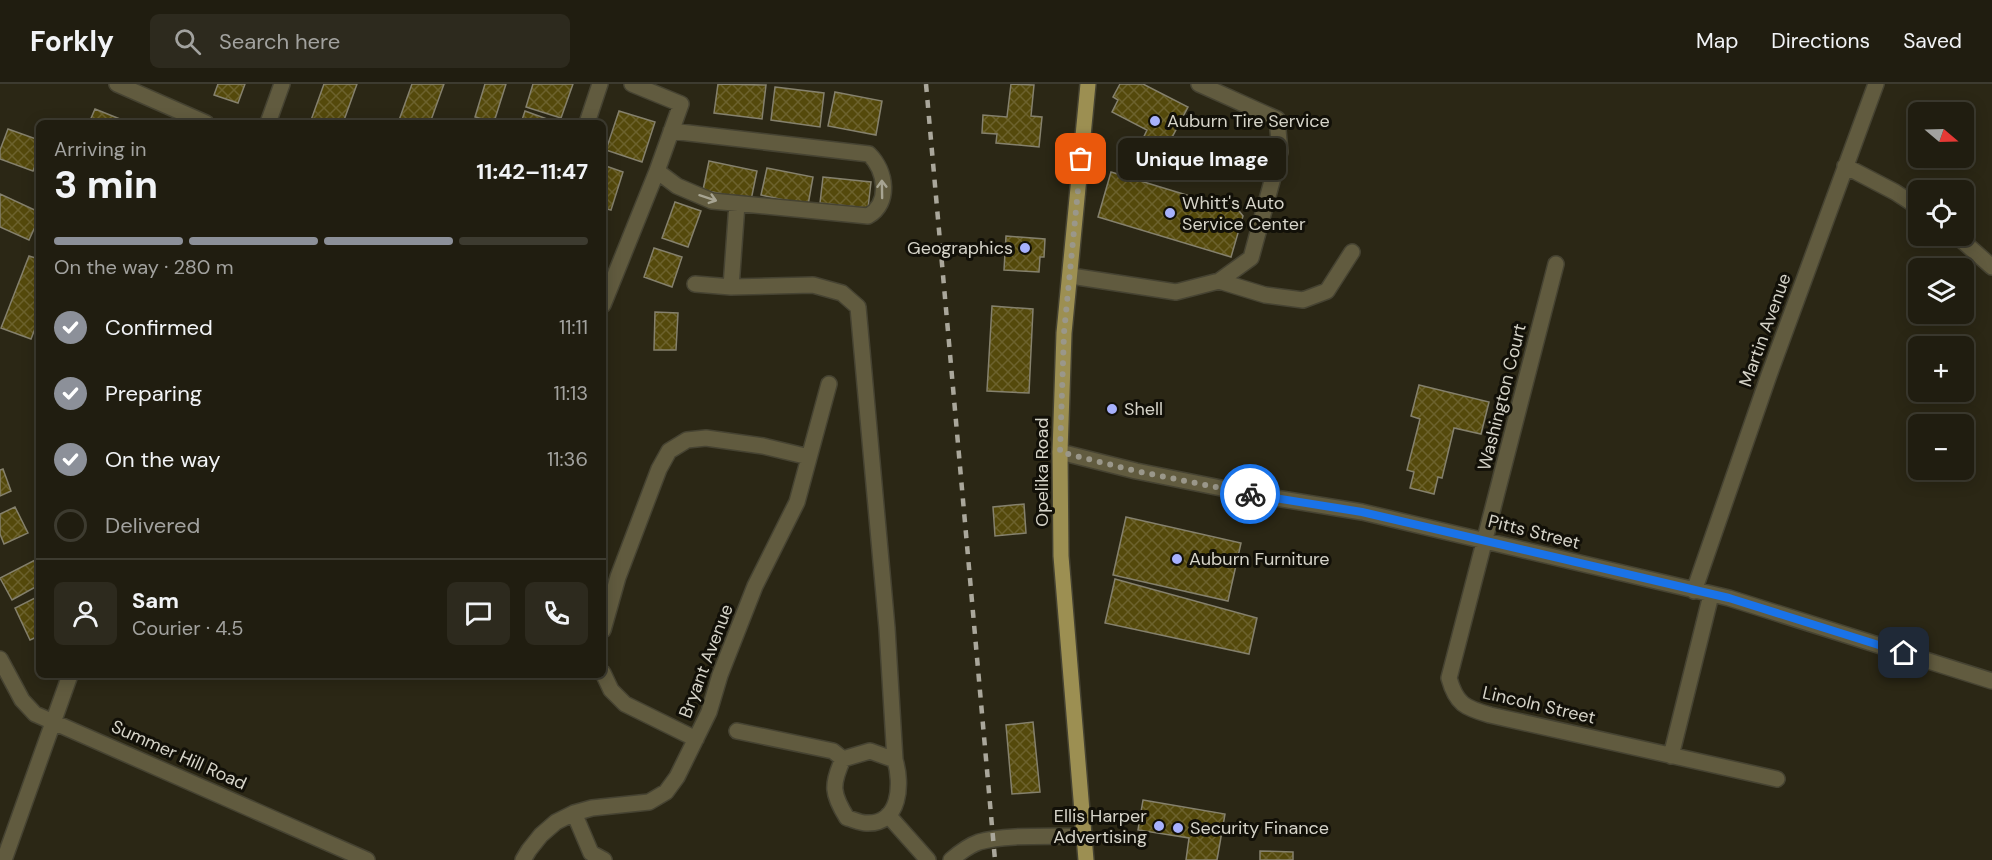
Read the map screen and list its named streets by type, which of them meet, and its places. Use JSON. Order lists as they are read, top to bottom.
{
  "streets": {
    "main road": ["Opelika Road"],
    "street": [
      "Martin Avenue",
      "Washington Court",
      "Pitts Street",
      "Bryant Avenue",
      "Lincoln Street",
      "Summer Hill Road"
    ]
  },
  "crossings": [
    ["Martin Avenue", "Pitts Street"],
    ["Washington Court", "Pitts Street"],
    ["Washington Court", "Lincoln Street"],
    ["Opelika Road", "Pitts Street"],
    ["Pitts Street", "Lincoln Street"]
  ],
  "places": [
    "Auburn Tire Service",
    "Unique Image",
    "Whitt's Auto Service Center",
    "Geographics",
    "Shell",
    "Auburn Furniture",
    "Ellis Harper Advertising",
    "Security Finance"
  ],
  "north": "right",
  "page": {
    "header": "Forkly",
    "search": "Search here",
    "nav": ["Map", "Directions", "Saved"],
    "map_buttons": ["+", "−"],
    "heading": ["3 min", "Arriving in", "11:42–11:47"],
    "panel": ["Sam", "Courier · 4.5"],
    "bubble": "Unique Image",
    "bar": "On the way · 280 m",
    "list": [
      ["Confirmed", "11:11"],
      ["Preparing", "11:13"],
      ["On the way", "11:36"],
      "Delivered"
    ]
  }
}
